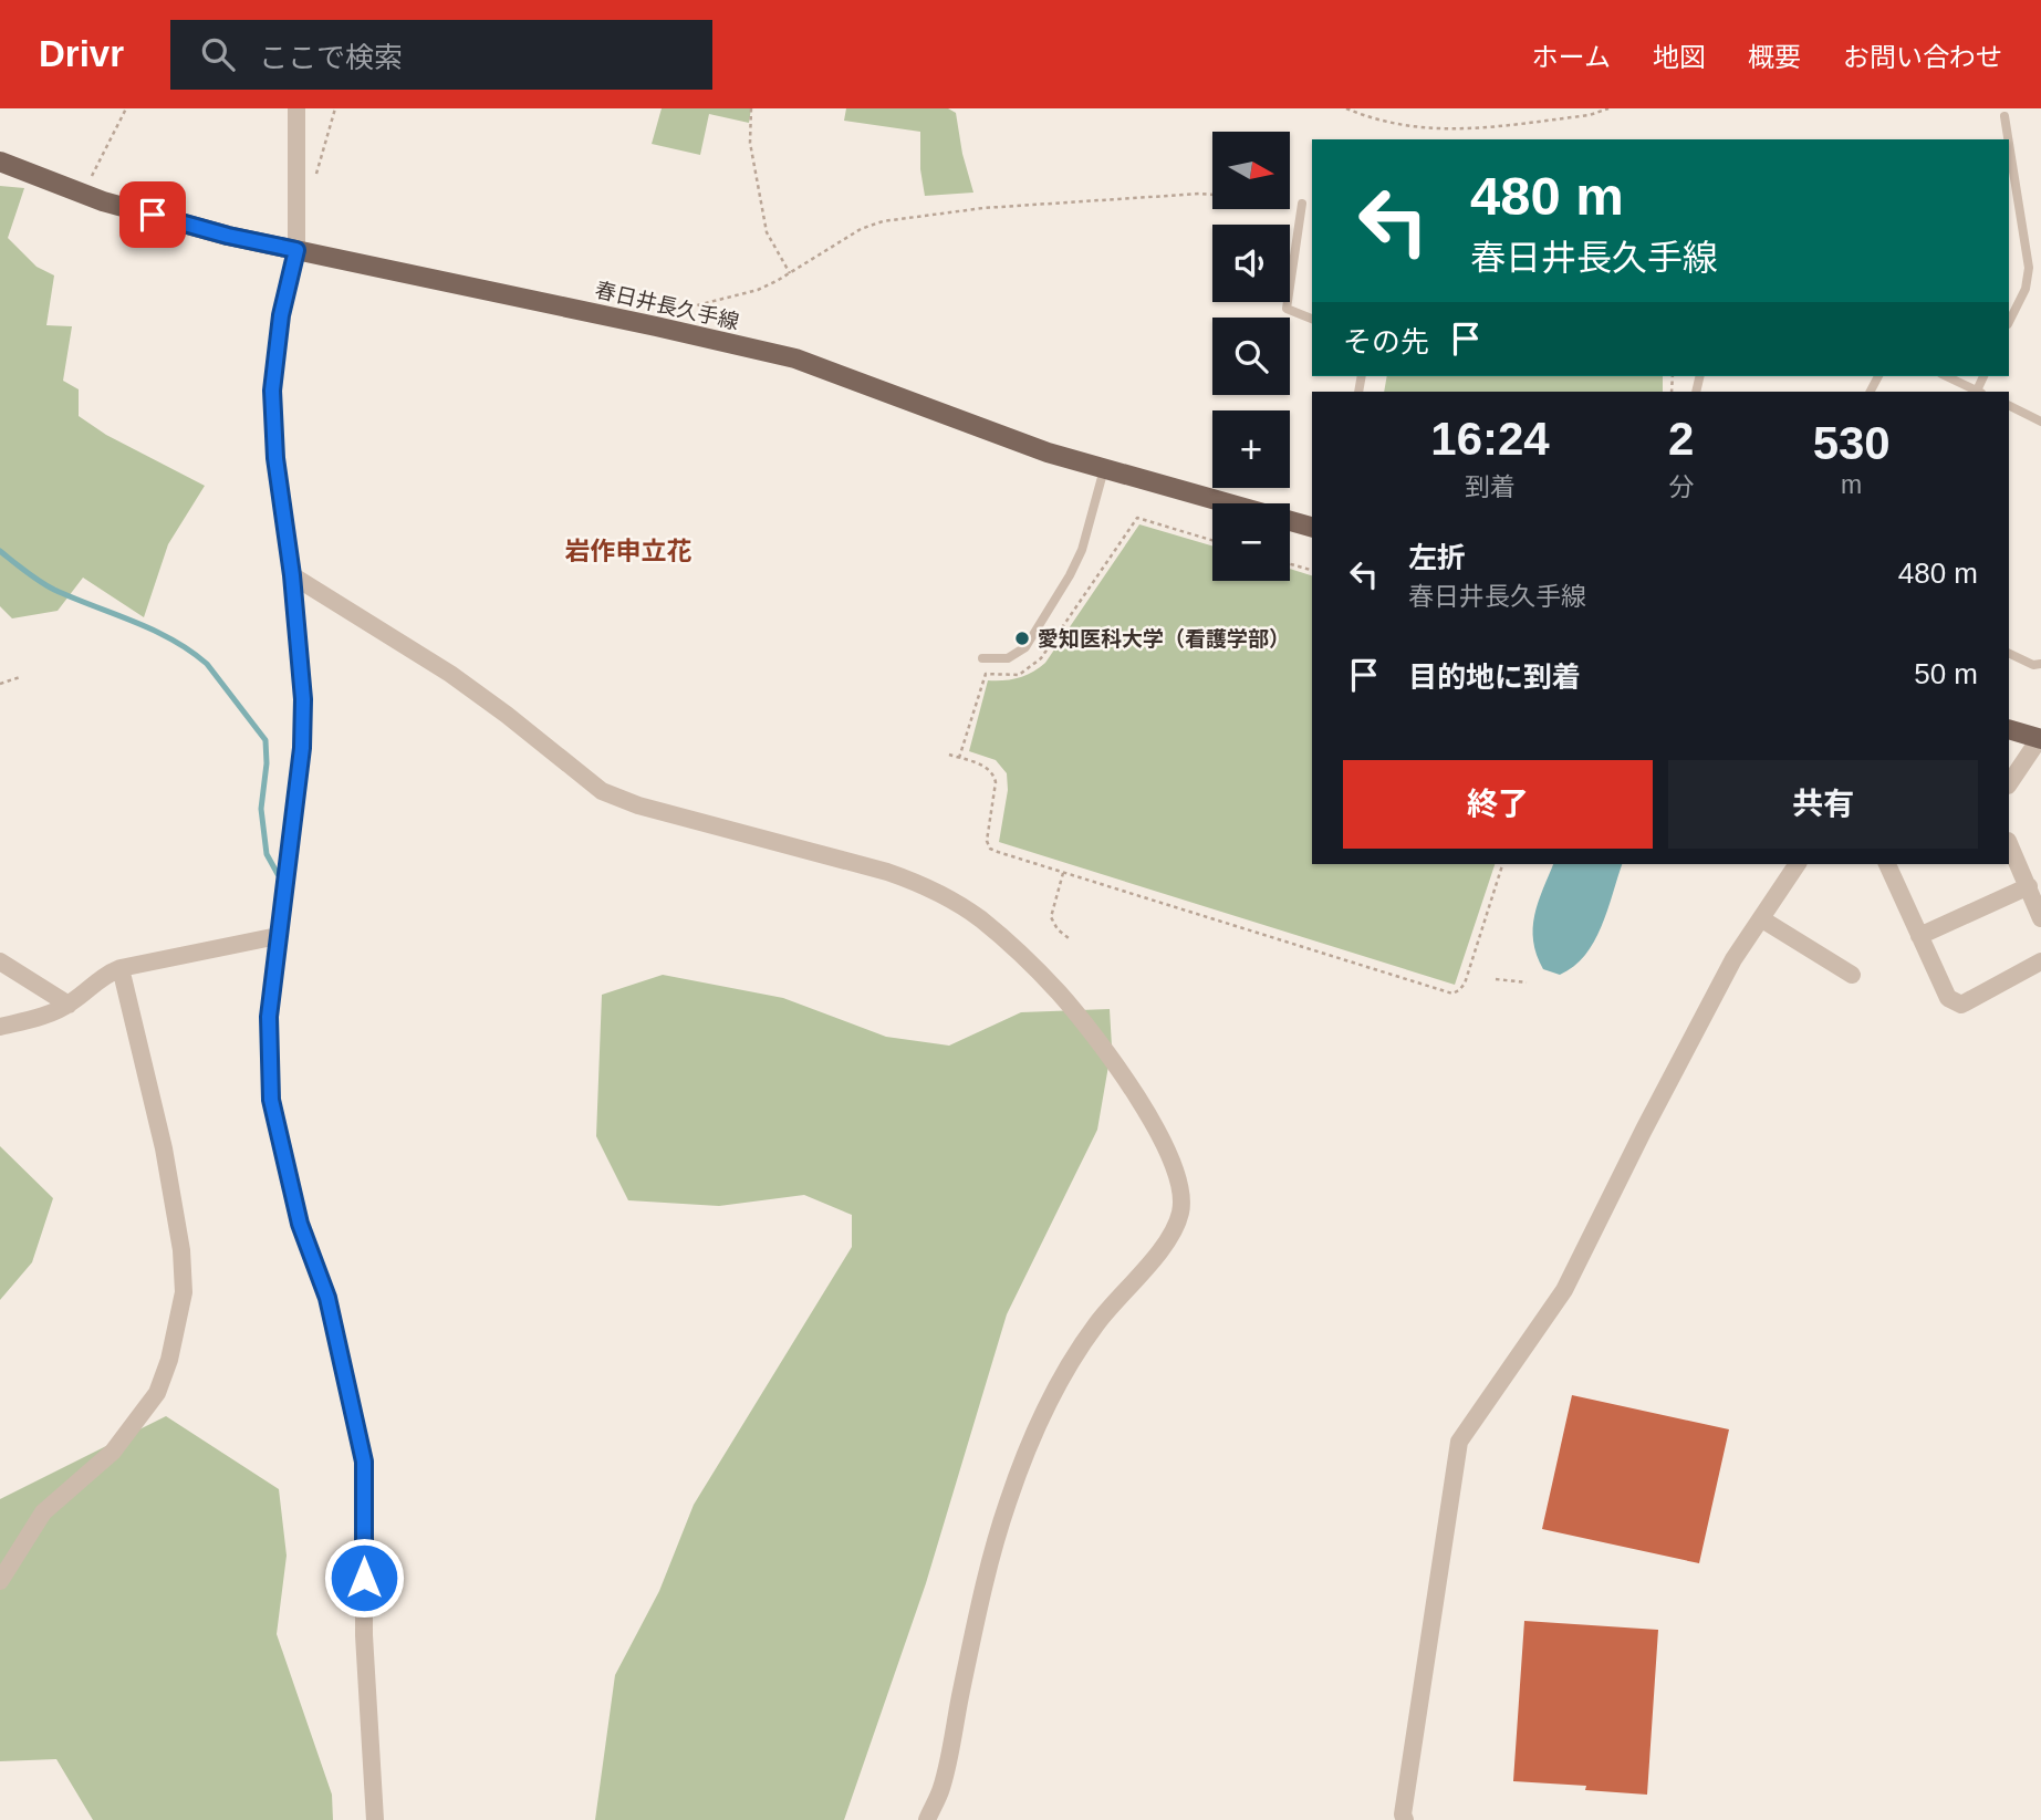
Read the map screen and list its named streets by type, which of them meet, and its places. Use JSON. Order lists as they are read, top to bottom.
{
  "streets": {
    "main road": ["春日井長久手線"]
  },
  "districts": ["岩作申立花"],
  "places": ["愛知医科大学（看護学部）"],
  "north": "right",
  "page": {
    "header": "Drivr",
    "search": "ここで検索",
    "nav": [
      "ホーム",
      "地図",
      "概要",
      "お問い合わせ"
    ],
    "map_buttons": ["+", "−"],
    "turn": ["480 m", "春日井長久手線"],
    "then": "その先",
    "eta": [
      "16:24",
      "到着",
      "2",
      "分",
      "530",
      "m"
    ],
    "list": [
      {
        "name": "左折",
        "note": "春日井長久手線",
        "value": "480 m"
      },
      {
        "name": "目的地に到着",
        "value": "50 m"
      }
    ],
    "buttons": ["終了", "共有"]
  }
}
